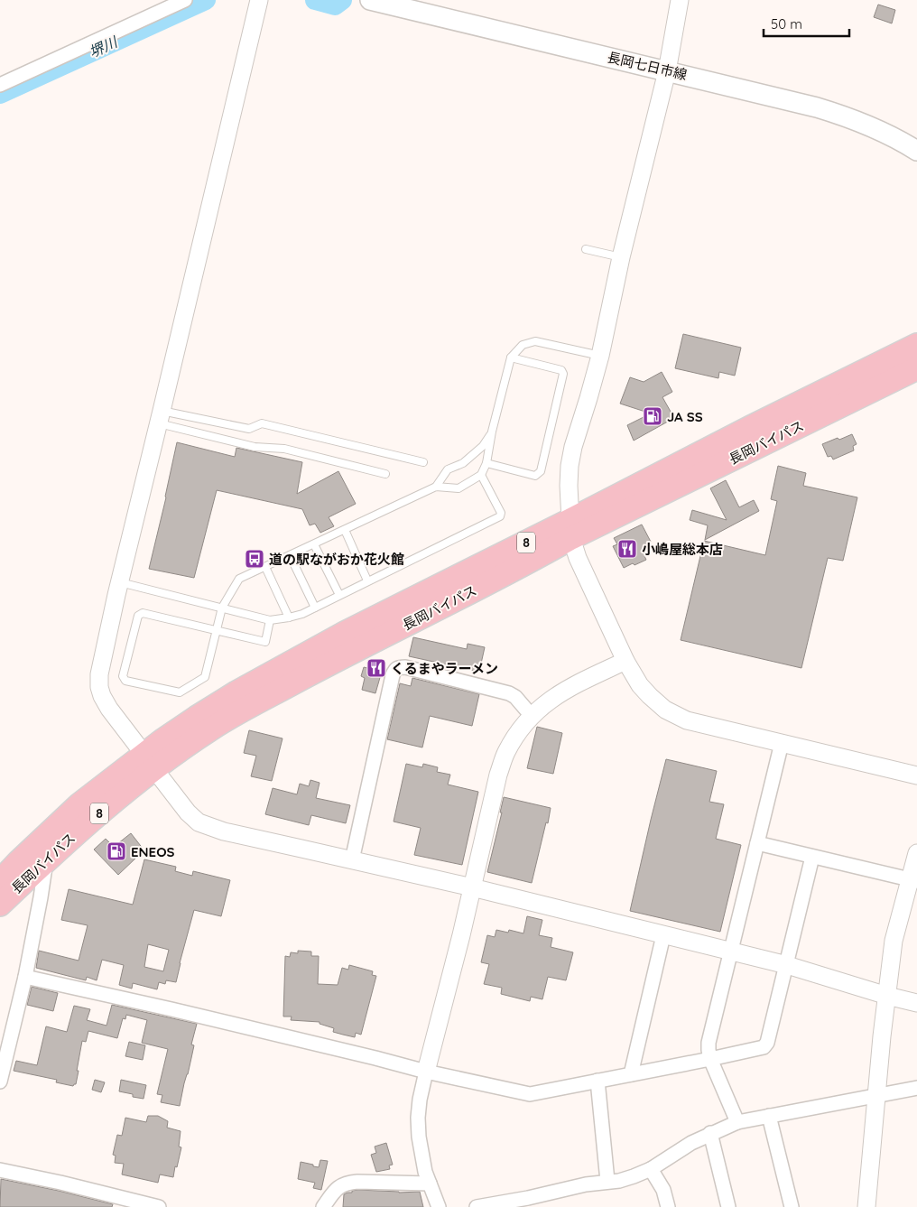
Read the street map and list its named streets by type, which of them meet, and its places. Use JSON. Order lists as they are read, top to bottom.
{
  "streets": {
    "highway": ["長岡バイパス", "8"],
    "main road": ["長岡七日市線"]
  },
  "water": ["堺川"],
  "places": {
    "fuel station": ["JA SS", "ENEOS"],
    "restaurant": ["小嶋屋総本店", "くるまやラーメン"],
    "bus stop": ["道の駅ながおか花火館"]
  },
  "scale_bar": "50 m"
}
